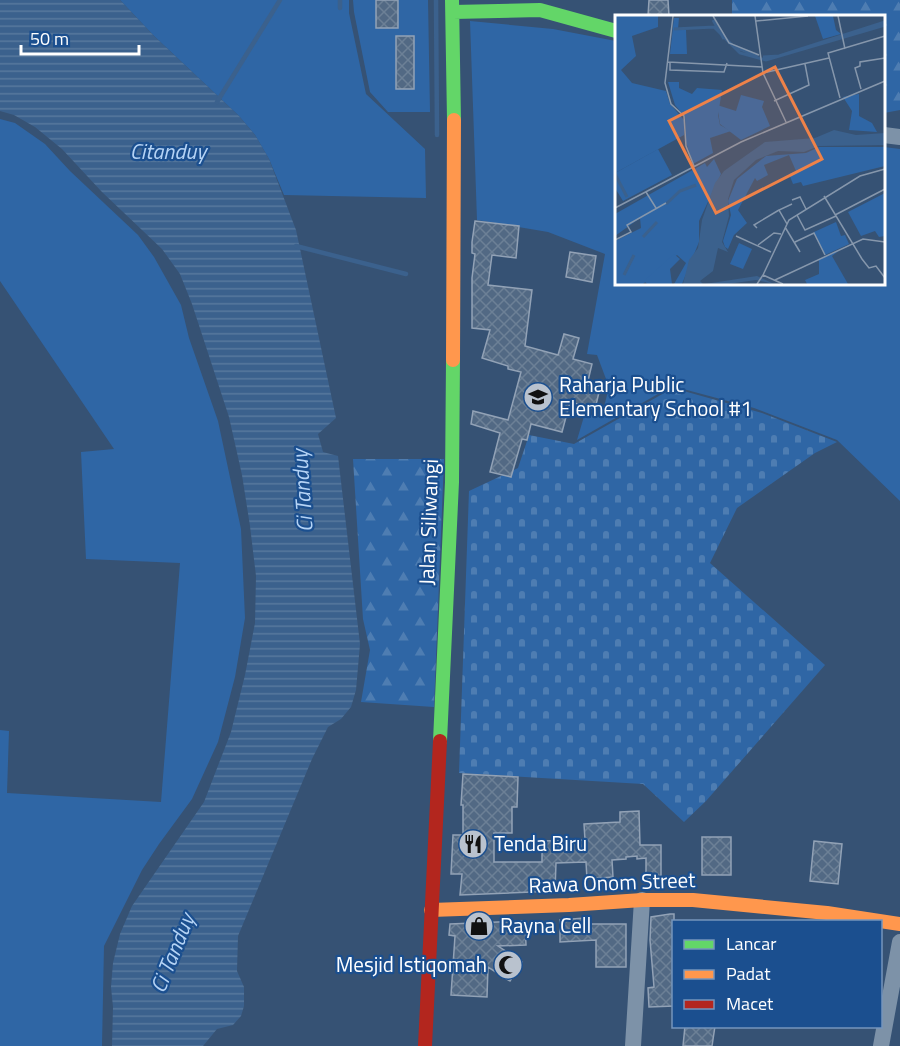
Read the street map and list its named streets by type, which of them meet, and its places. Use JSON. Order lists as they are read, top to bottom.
{
  "streets": {
    "main road": ["Jalan Siliwangi", "Rawa Onom Street"]
  },
  "crossings": [
    ["Jalan Siliwangi", "Rawa Onom Street"]
  ],
  "water": ["Citanduy", "Ci Tanduy"],
  "places": {
    "school or university": ["Raharja Public Elementary School #1"],
    "restaurant": ["Tenda Biru"],
    "shop": ["Rayna Cell"],
    "mosque": ["Mesjid Istiqomah"]
  },
  "legend": ["Lancar", "Padat", "Macet"],
  "scale_bar": "50 m"
}
